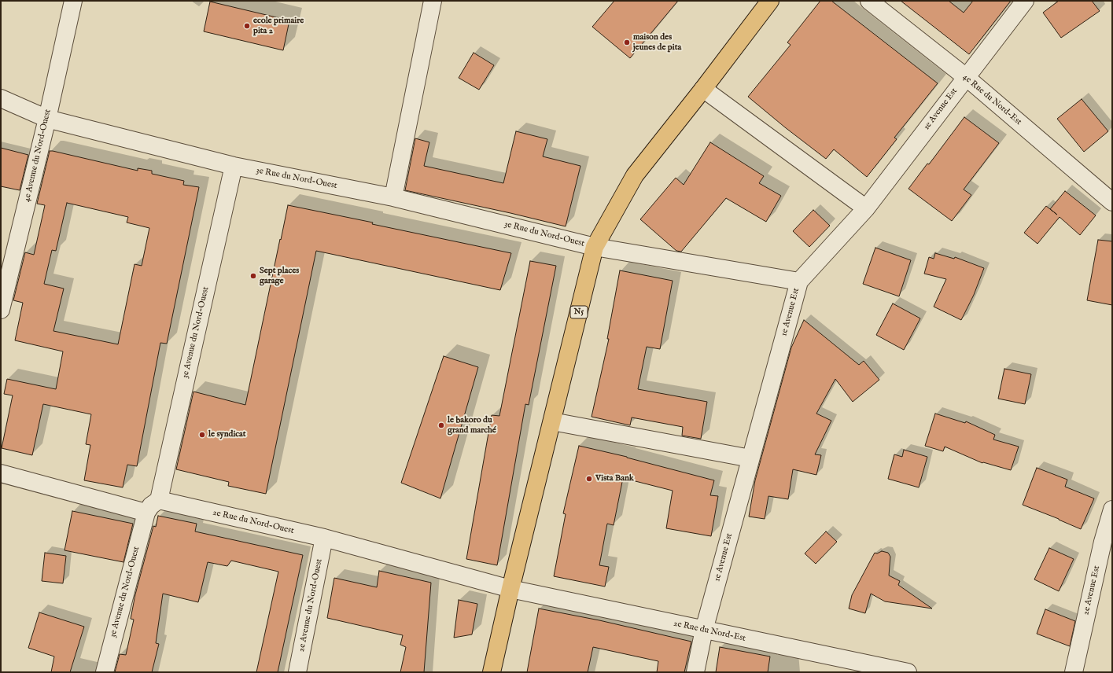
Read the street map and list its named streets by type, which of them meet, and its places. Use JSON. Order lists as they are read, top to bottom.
{
  "streets": {
    "highway": ["N5"],
    "street": [
      "4e Rue du Nord-Est",
      "1e Avenue Est",
      "4e Avenue du Nord-Ouest",
      "3e Rue du Nord-Ouest",
      "3e Avenue du Nord-Ouest",
      "2e Rue du Nord-Ouest",
      "2e Avenue Est",
      "2e Avenue du Nord-Ouest",
      "2e Rue du Nord-Est"
    ]
  },
  "crossings": [
    ["4e Rue du Nord-Est", "1e Avenue Est"],
    ["1e Avenue Est", "3e Rue du Nord-Ouest"],
    ["1e Avenue Est", "2e Rue du Nord-Est"],
    ["4e Avenue du Nord-Ouest", "3e Rue du Nord-Ouest"],
    ["3e Rue du Nord-Ouest", "N5"],
    ["3e Rue du Nord-Ouest", "3e Avenue du Nord-Ouest"],
    ["N5", "2e Rue du Nord-Ouest"],
    ["N5", "2e Rue du Nord-Est"],
    ["3e Avenue du Nord-Ouest", "2e Rue du Nord-Ouest"],
    ["2e Rue du Nord-Ouest", "2e Avenue du Nord-Ouest"],
    ["2e Rue du Nord-Ouest", "2e Rue du Nord-Est"]
  ],
  "places": [
    "ecole primaire pita 2",
    "maison des jeunes de pita",
    "Sept places garage",
    "le bakoro du grand marché",
    "le syndicat",
    "Vista Bank"
  ]
}
